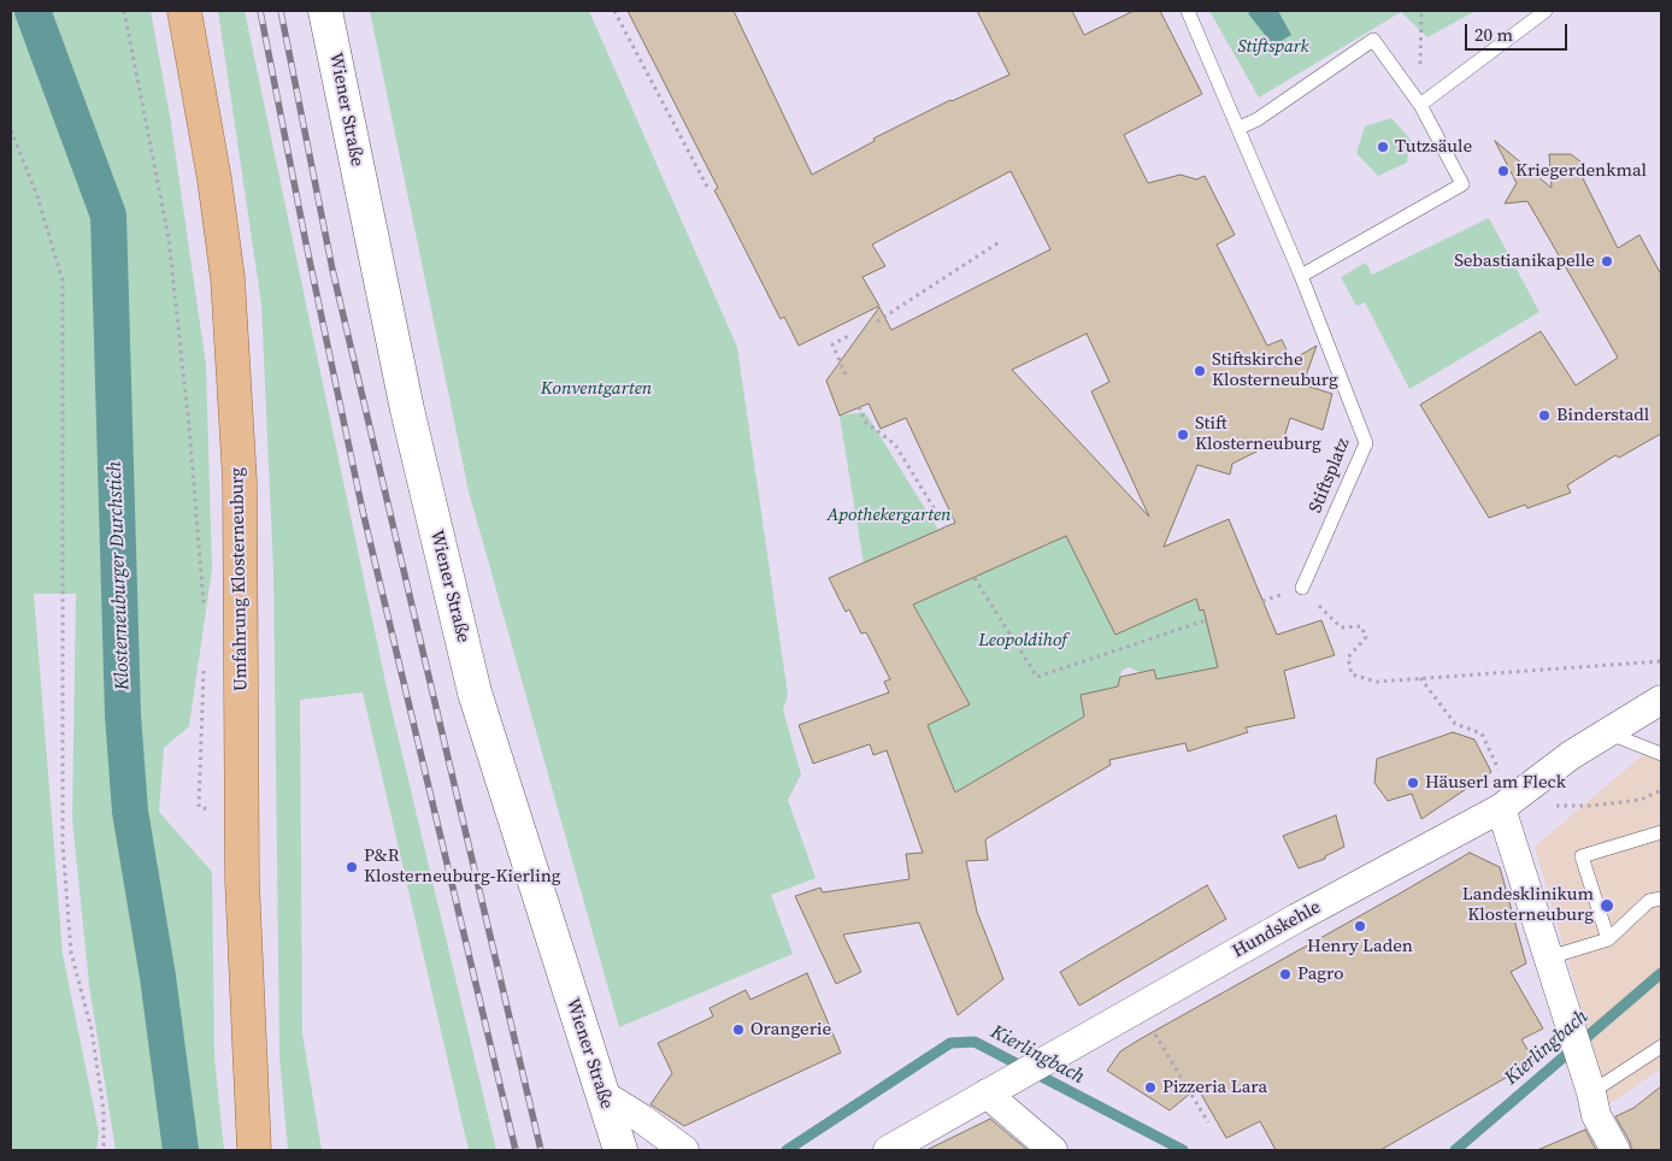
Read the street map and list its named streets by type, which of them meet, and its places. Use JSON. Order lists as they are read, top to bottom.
{
  "streets": {
    "main road": ["Umfahrung Klosterneuburg"],
    "street": ["Wiener Straße", "Hundskehle"],
    "lane": ["Stiftsplatz"]
  },
  "water": ["Klosterneuburger Durchstich", "Kierlingbach"],
  "parks": [
    "Stiftspark",
    "Konventgarten",
    "Apothekergarten",
    "Leopoldihof"
  ],
  "places": [
    "Tutzsäule",
    "Kriegerdenkmal",
    "Sebastianikapelle",
    "Stiftskirche Klosterneuburg",
    "Binderstadl",
    "Stift Klosterneuburg",
    "Häuserl am Fleck",
    "P&R Klosterneuburg-Kierling",
    "Landesklinikum Klosterneuburg",
    "Henry Laden",
    "Pagro",
    "Orangerie",
    "Pizzeria Lara"
  ],
  "scale_bar": "20 m"
}
